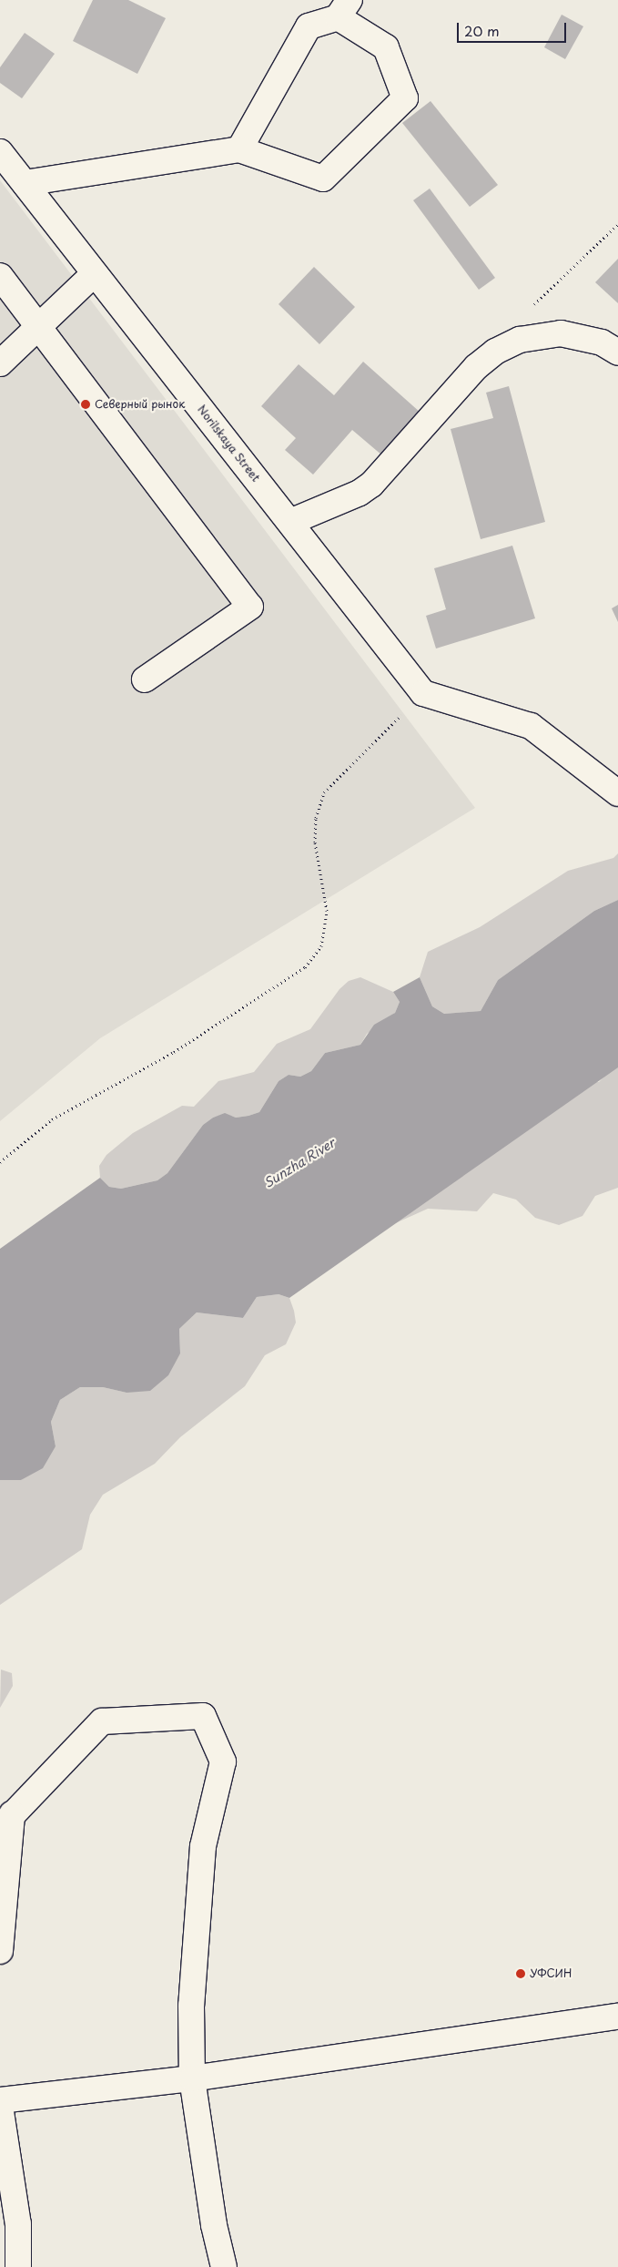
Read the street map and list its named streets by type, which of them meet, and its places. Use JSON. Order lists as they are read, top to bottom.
{
  "streets": {
    "street": ["Norilskaya Street"]
  },
  "water": ["Sunzha River"],
  "places": ["Северный рынок", "УФСИН"],
  "scale_bar": "20 m"
}
